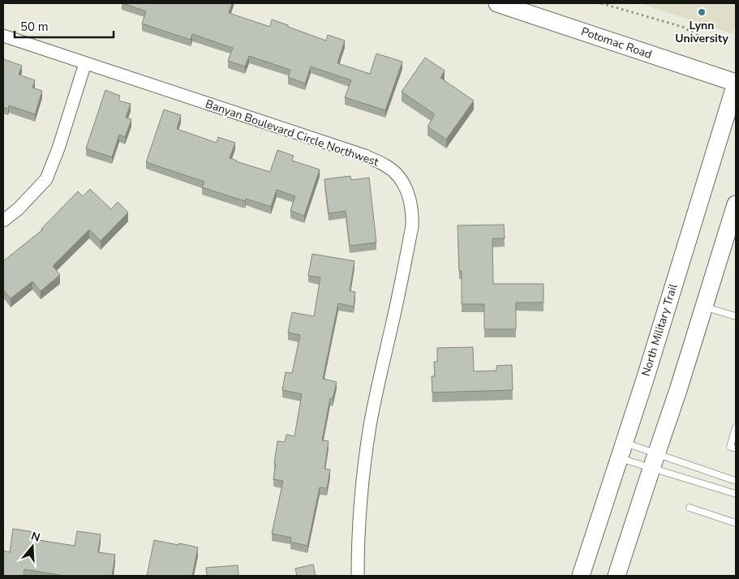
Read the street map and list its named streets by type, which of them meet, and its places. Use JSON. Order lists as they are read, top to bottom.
{
  "streets": {
    "main road": ["Potomac Road", "North Military Trail"],
    "street": ["Banyan Boulevard Circle Northwest"]
  },
  "crossings": [
    ["Potomac Road", "North Military Trail"]
  ],
  "places": ["Lynn University"],
  "scale_bar": "50 m",
  "north": "top"
}
